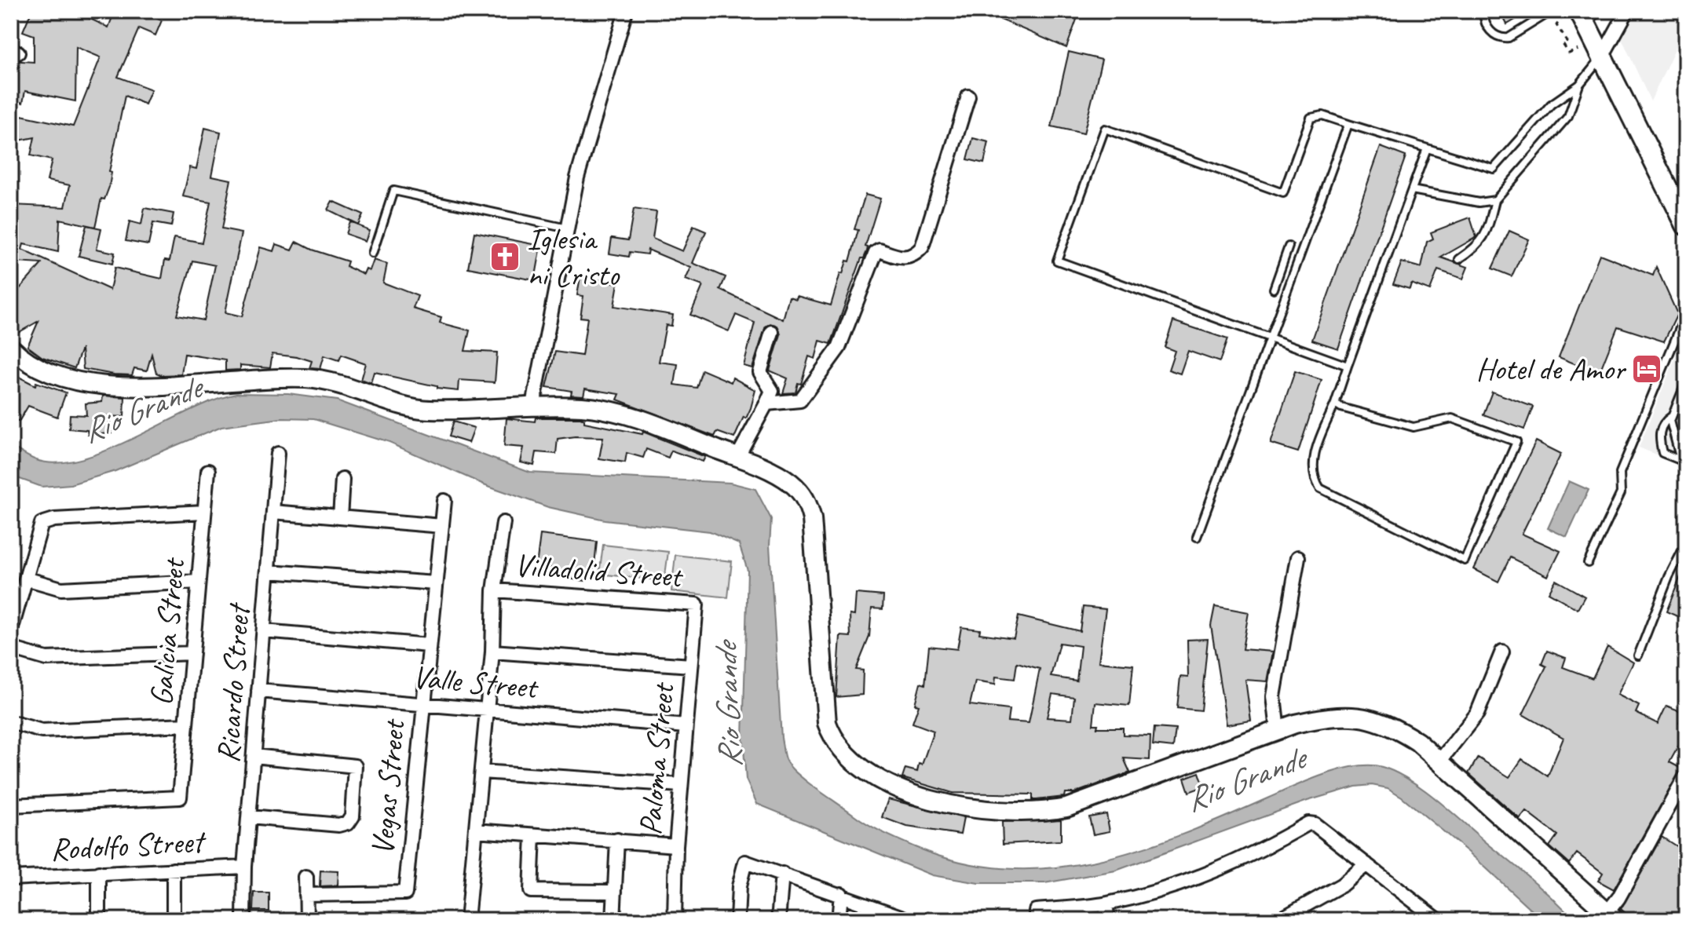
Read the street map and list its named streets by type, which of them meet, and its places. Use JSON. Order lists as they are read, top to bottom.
{
  "streets": {
    "street": [
      "Villadolid Street",
      "Galicia Street",
      "Valle Street",
      "Ricardo Street",
      "Paloma Street",
      "Vegas Street",
      "Rodolfo Street"
    ]
  },
  "crossings": [
    ["Villadolid Street", "Paloma Street"],
    ["Valle Street", "Ricardo Street"],
    ["Valle Street", "Paloma Street"],
    ["Valle Street", "Vegas Street"],
    ["Ricardo Street", "Rodolfo Street"]
  ],
  "water": ["Rio Grande"],
  "places": {
    "church": ["Iglesia ni Cristo"],
    "hotel": ["Hotel de Amor"]
  }
}
